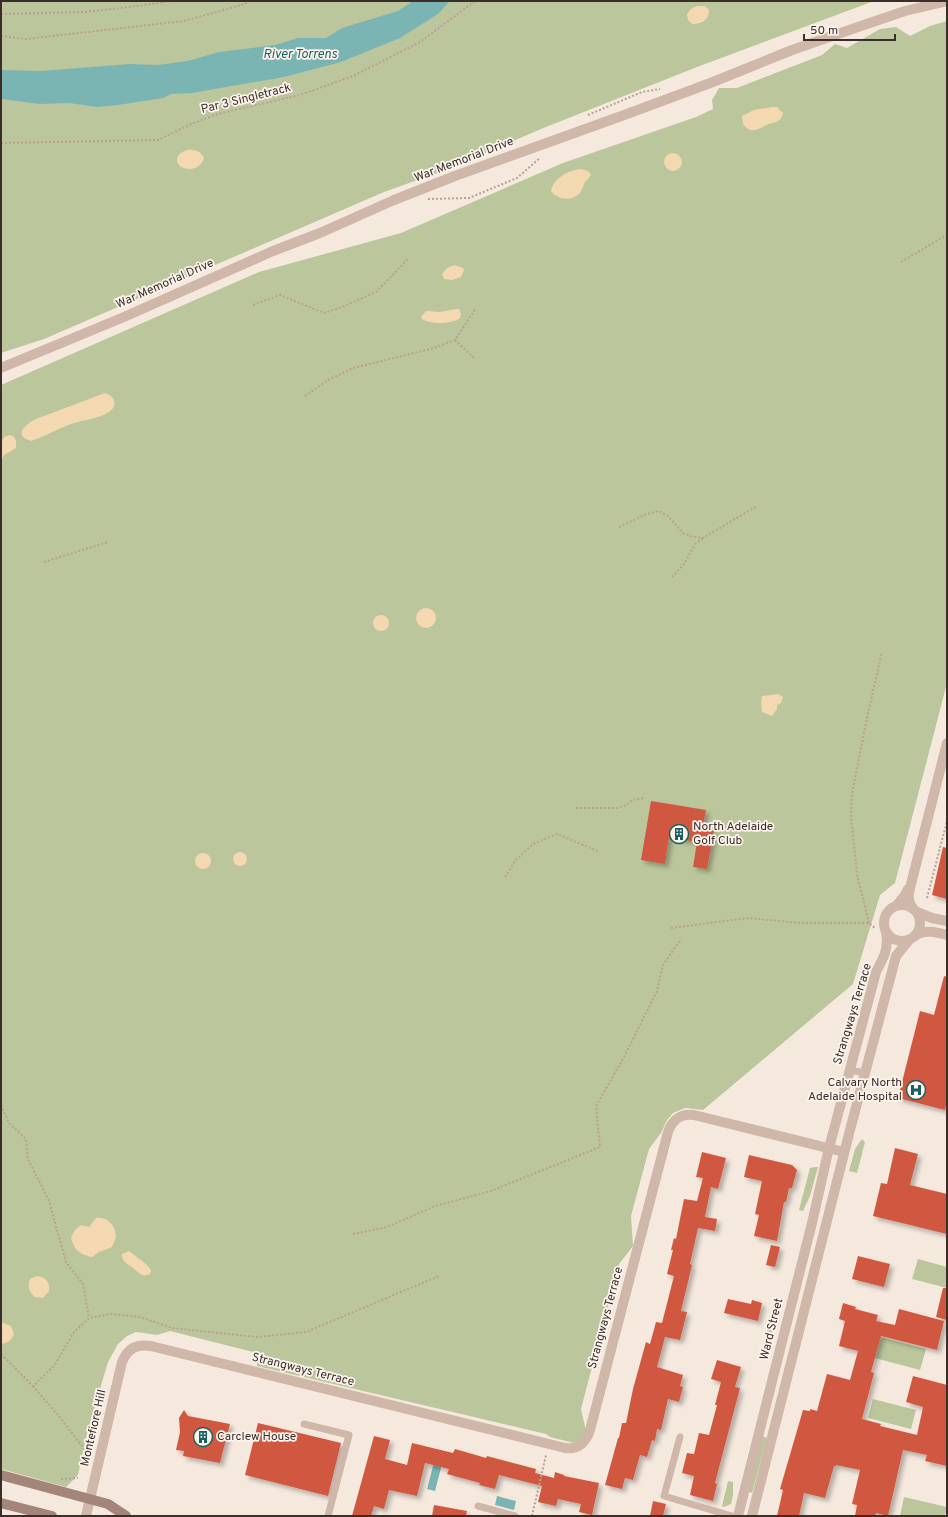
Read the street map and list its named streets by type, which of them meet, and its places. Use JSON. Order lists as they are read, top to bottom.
{
  "streets": {
    "street": [
      "War Memorial Drive",
      "Strangways Terrace",
      "Ward Street",
      "Montefiore Hill"
    ],
    "path": ["Par 3 Singletrack"]
  },
  "crossings": [
    ["Strangways Terrace", "Ward Street"],
    ["Strangways Terrace", "Montefiore Hill"]
  ],
  "water": ["River Torrens"],
  "places": {
    "building": ["North Adelaide Golf Club", "Carclew House"],
    "hospital": ["Calvary North Adelaide Hospital"]
  },
  "scale_bar": "50 m"
}
